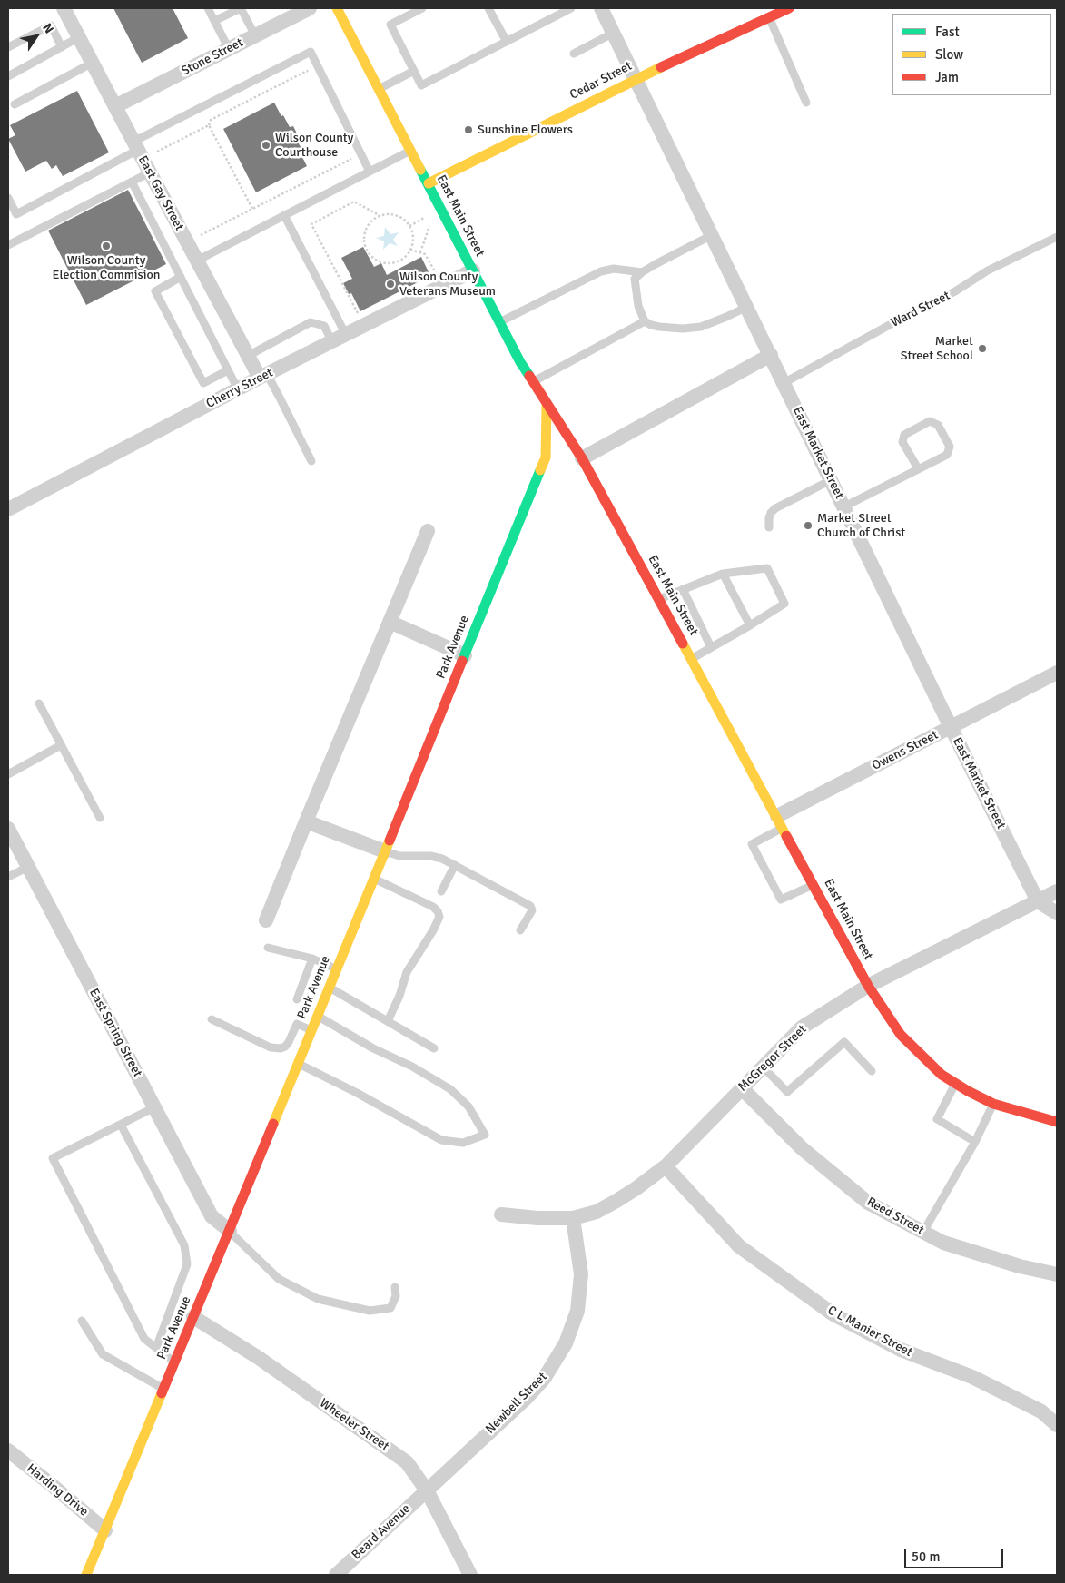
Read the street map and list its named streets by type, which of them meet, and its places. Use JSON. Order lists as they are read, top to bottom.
{
  "streets": {
    "street": [
      "Stone Street",
      "Cedar Street",
      "East Gay Street",
      "East Main Street",
      "Cherry Street",
      "East Market Street",
      "Park Avenue",
      "Owens Street",
      "East Spring Street",
      "McGregor Street",
      "Reed Street",
      "C L Manier Street",
      "Newbell Street",
      "Wheeler Street",
      "Harding Drive",
      "Beard Avenue"
    ],
    "lane": ["Ward Street"]
  },
  "crossings": [
    ["Stone Street", "East Gay Street"],
    ["Cedar Street", "East Main Street"],
    ["Cedar Street", "East Market Street"],
    ["East Gay Street", "Cherry Street"],
    ["East Main Street", "Cherry Street"],
    ["East Main Street", "Park Avenue"],
    ["East Main Street", "Owens Street"],
    ["East Main Street", "McGregor Street"],
    ["Ward Street", "East Market Street"],
    ["East Market Street", "Owens Street"],
    ["East Market Street", "McGregor Street"],
    ["Park Avenue", "East Spring Street"],
    ["Park Avenue", "Wheeler Street"],
    ["Park Avenue", "Harding Drive"],
    ["McGregor Street", "Reed Street"],
    ["McGregor Street", "C L Manier Street"],
    ["McGregor Street", "Newbell Street"],
    ["Newbell Street", "Wheeler Street"],
    ["Newbell Street", "Beard Avenue"],
    ["Wheeler Street", "Beard Avenue"]
  ],
  "places": [
    "Sunshine Flowers",
    "Wilson County Courthouse",
    "Wilson County Election Commision",
    "Wilson County Veterans Museum",
    "Market Street School",
    "Market Street Church of Christ"
  ],
  "legend": ["Fast", "Slow", "Jam"],
  "scale_bar": "50 m",
  "north": "top right"
}
